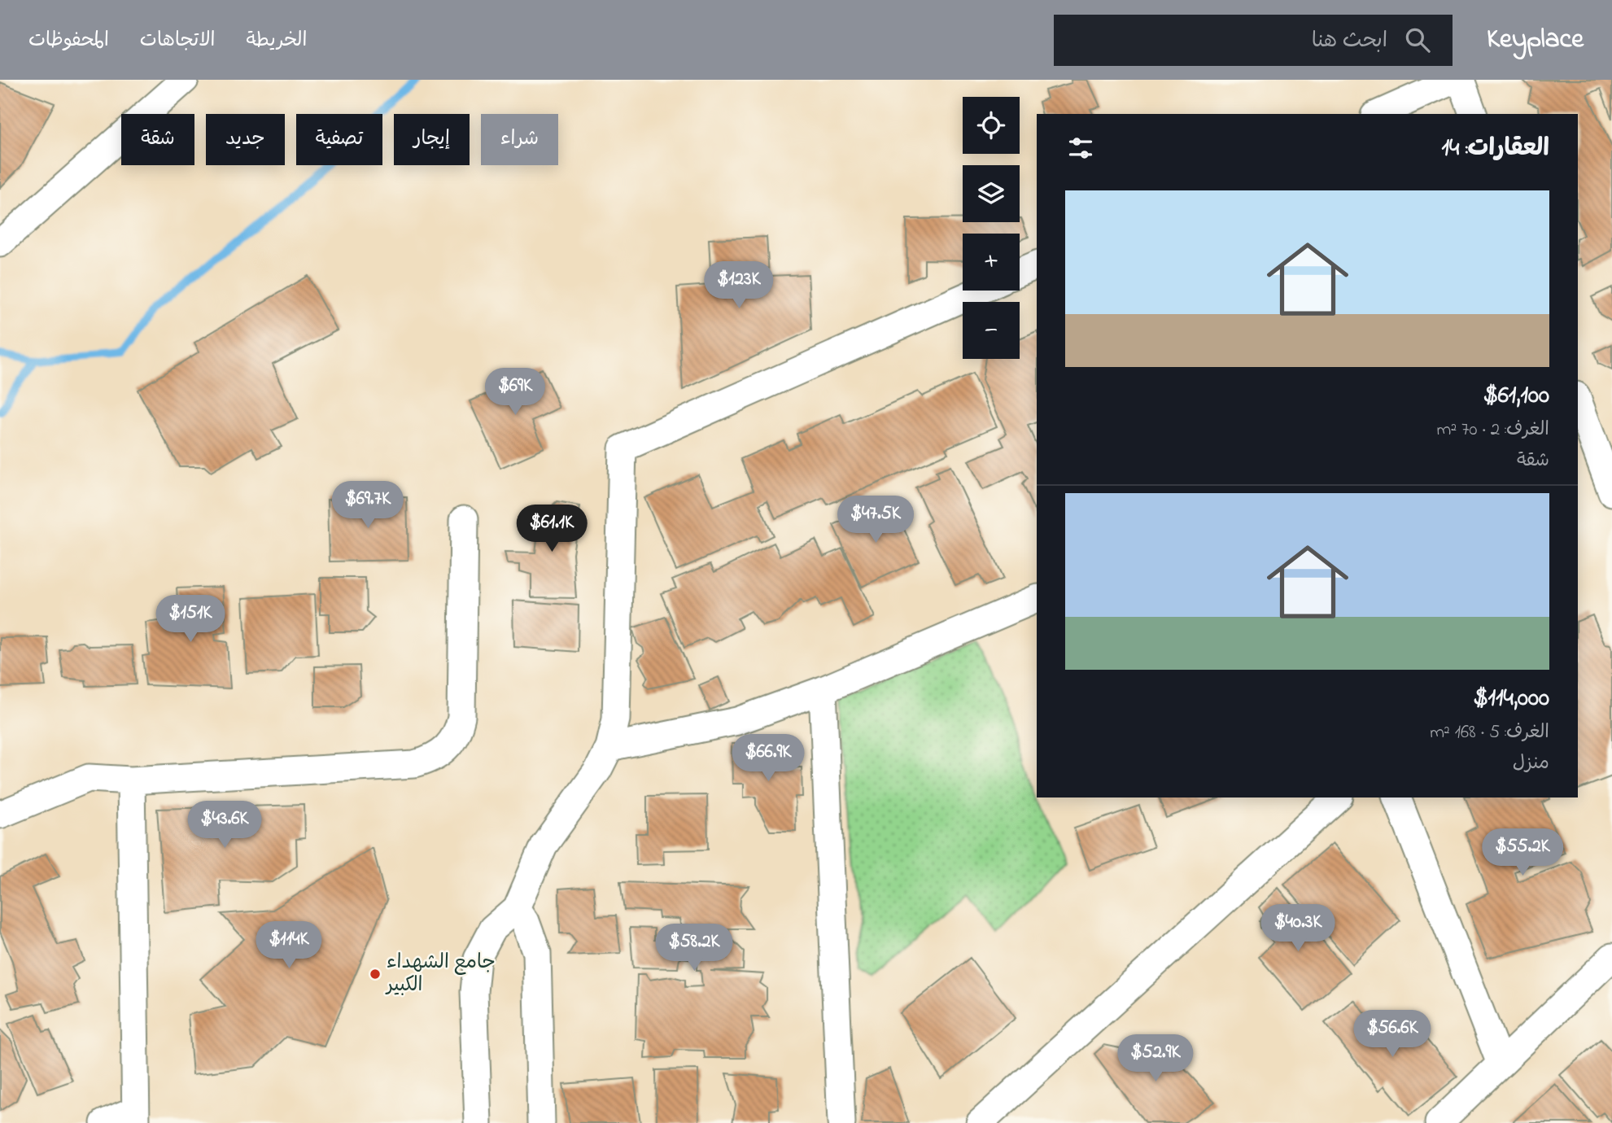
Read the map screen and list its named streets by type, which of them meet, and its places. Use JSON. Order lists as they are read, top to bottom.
{
  "places": ["جامع الشهداء الكبير"],
  "page": {
    "header": "Keyplace",
    "search": "ابحث هنا",
    "nav": ["الخريطة", "الاتجاهات", "المحفوظات"],
    "map_buttons": ["+", "−"],
    "chip": [
      "شراء",
      "إيجار",
      "تصفية",
      "جديد",
      "شقة"
    ],
    "heading": "العقارات: 14",
    "list": [
      {
        "name": "$61,100",
        "note": "الغرف: 2 · 70 m² · شقة"
      },
      {
        "name": "$114,000",
        "note": "الغرف: 5 · 168 m² · منزل"
      }
    ],
    "price": [
      "$123K",
      "$69K",
      "$69.7K",
      "$47.5K",
      "$61.1K",
      "$151K",
      "$66.9K",
      "$43.6K",
      "$55.2K",
      "$40.3K",
      "$114K",
      "$58.2K",
      "$56.6K",
      "$52.9K"
    ]
  }
}
